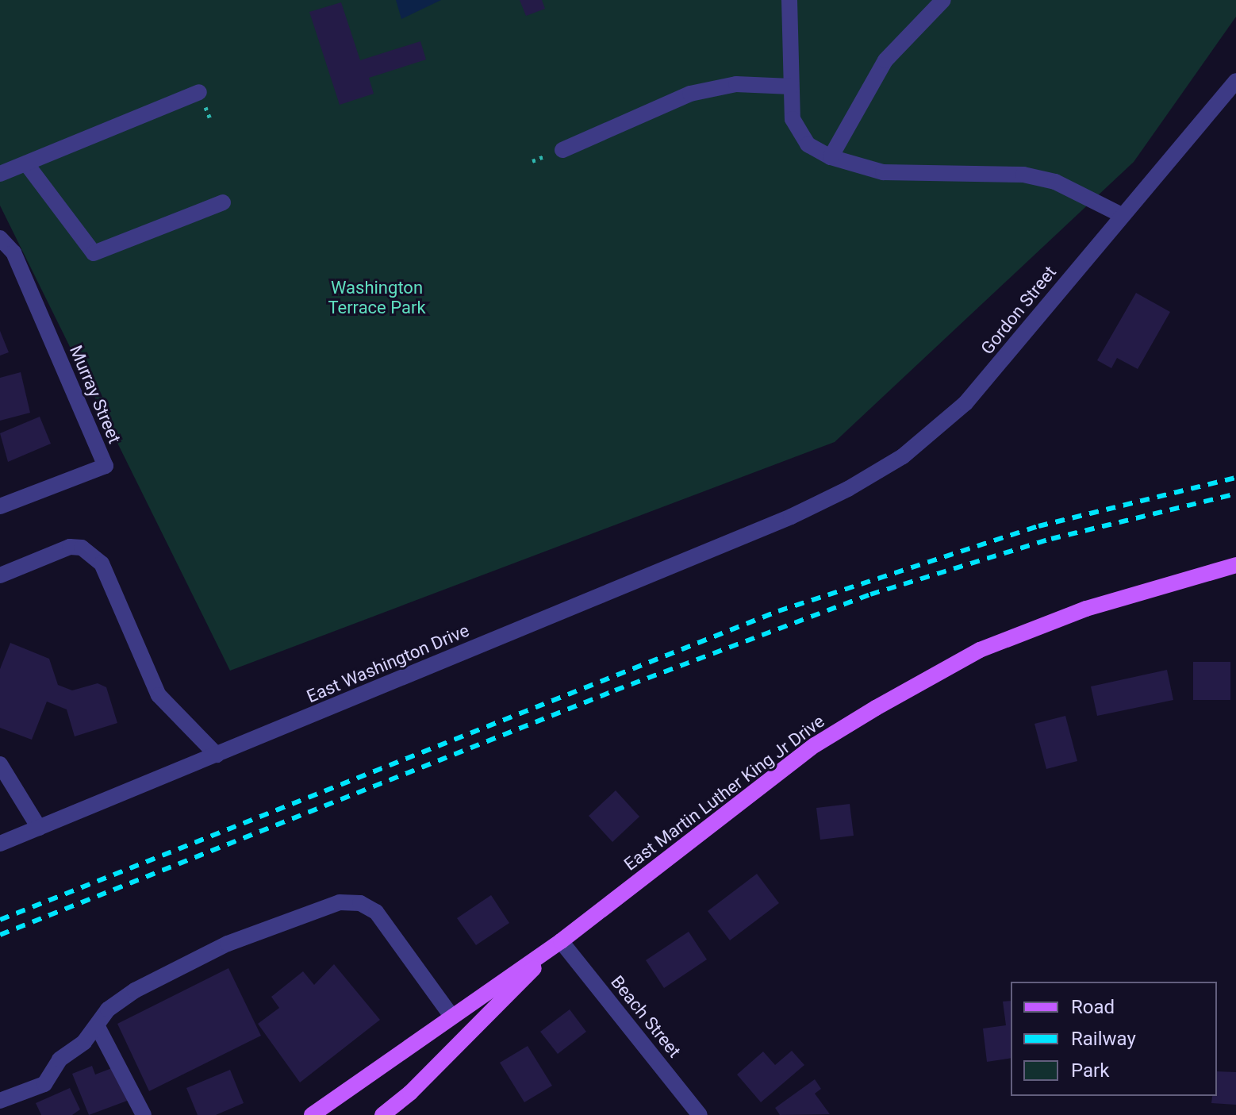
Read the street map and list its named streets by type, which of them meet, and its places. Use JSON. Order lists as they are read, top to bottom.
{
  "streets": {
    "main road": ["East Martin Luther King Jr Drive"],
    "street": [
      "Gordon Street",
      "Murray Street",
      "East Washington Drive",
      "Beach Street"
    ]
  },
  "crossings": [
    ["Gordon Street", "East Washington Drive"],
    ["East Martin Luther King Jr Drive", "Beach Street"]
  ],
  "parks": ["Washington Terrace Park"],
  "legend": ["Road", "Railway", "Park"]
}
